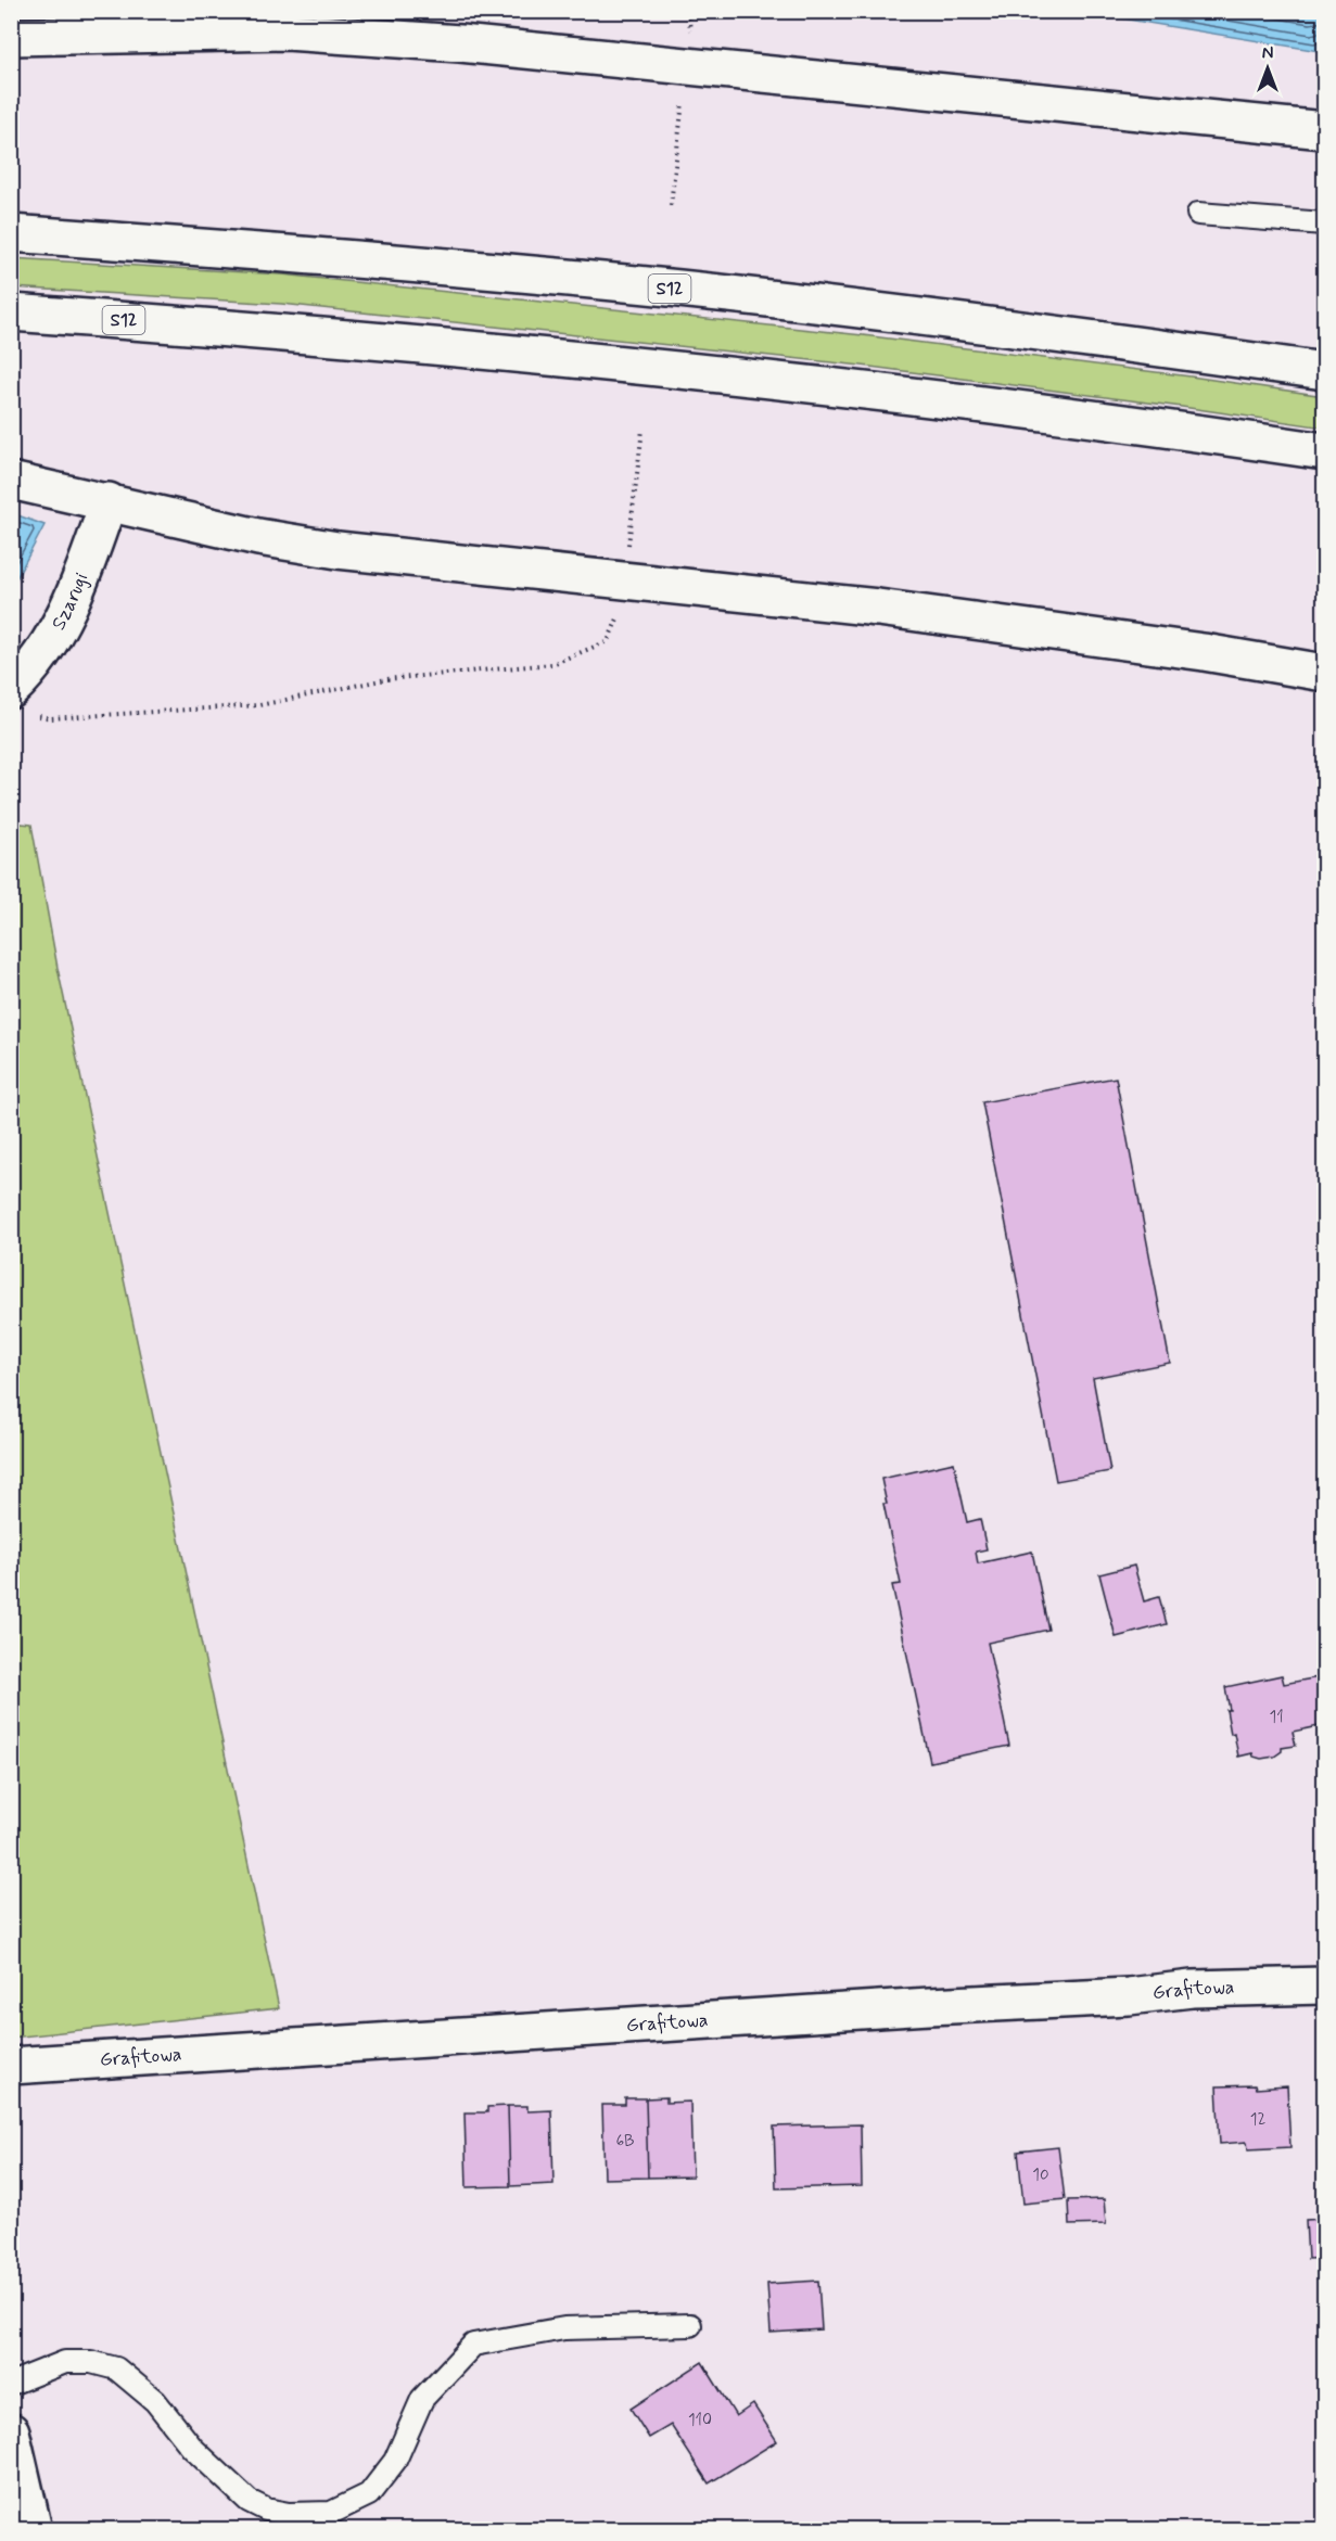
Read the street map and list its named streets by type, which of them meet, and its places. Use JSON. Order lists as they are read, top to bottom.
{
  "streets": {
    "main road": ["S12", "Szarugi", "Grafitowa"]
  },
  "house_numbers": [
    "11",
    "12",
    "6B",
    "10",
    "110"
  ],
  "north": "top"
}
